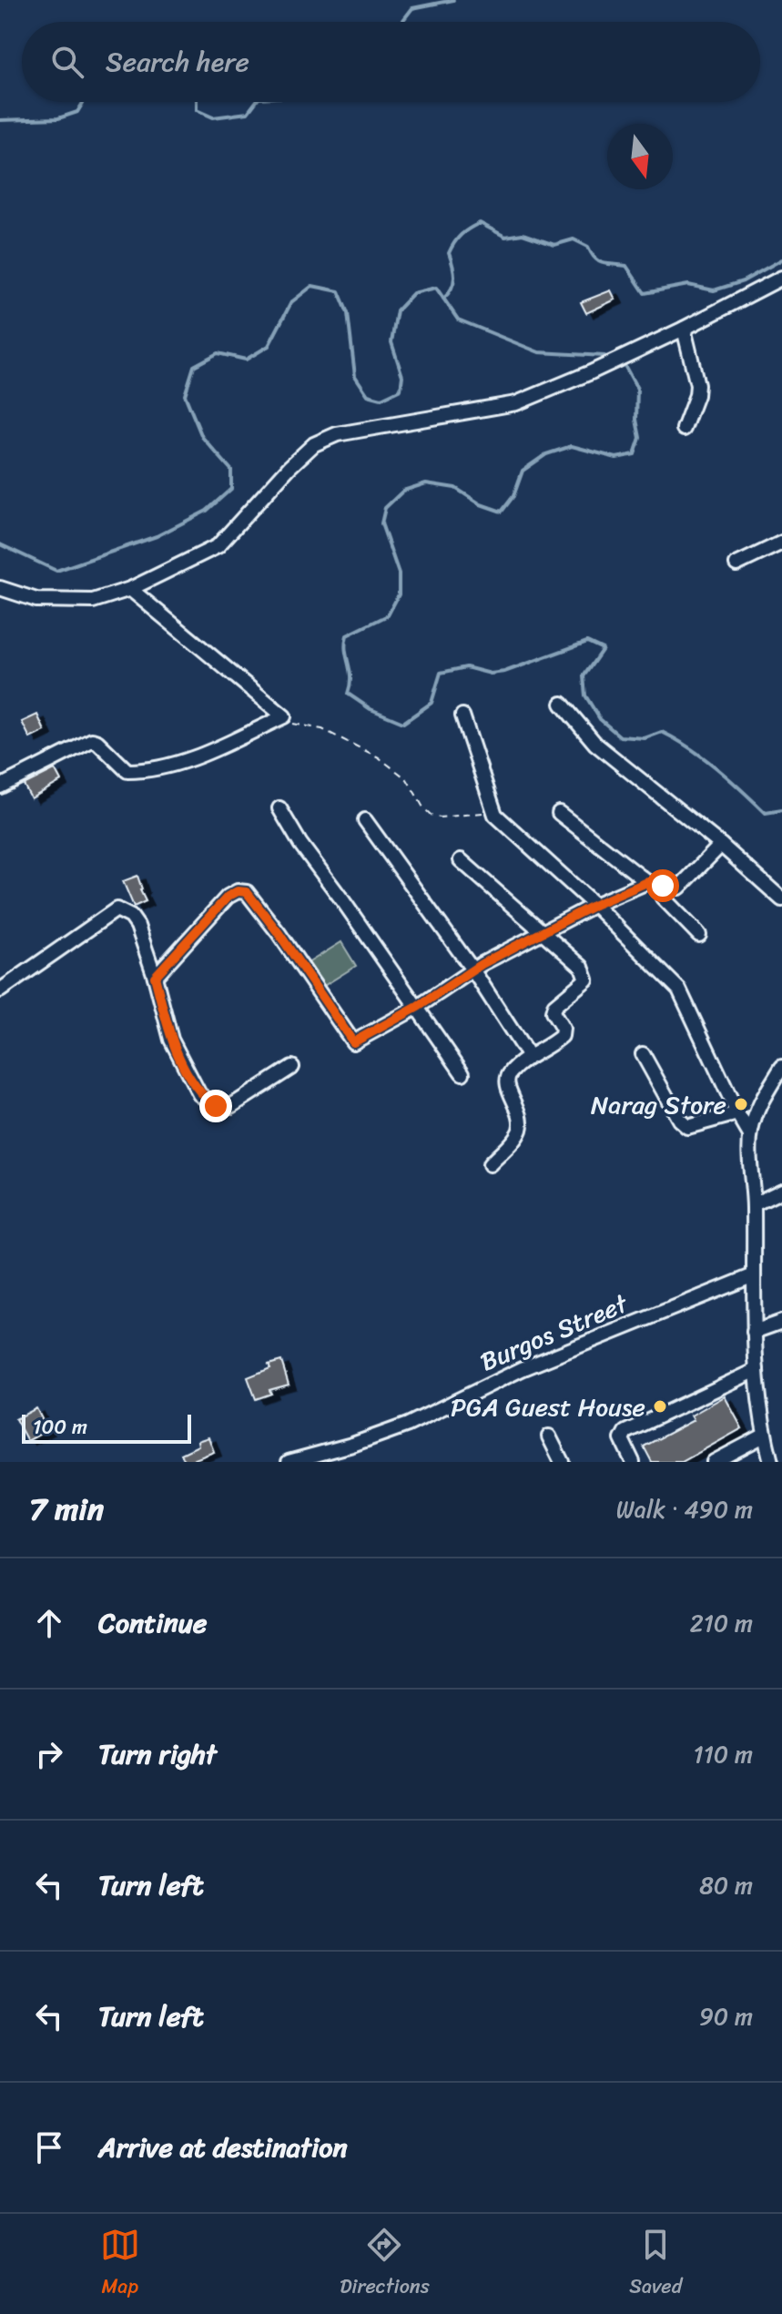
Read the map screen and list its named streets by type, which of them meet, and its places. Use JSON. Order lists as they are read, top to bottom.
{
  "streets": {
    "street": ["Burgos Street"]
  },
  "places": ["Narag Store", "PGA Guest House"],
  "scale_bar": "100 m",
  "north": "bottom",
  "page": {
    "search": "Search here",
    "scale": "100 m",
    "heading": ["7 min", "Walk · 490 m"],
    "list": [
      ["Continue", "210 m"],
      ["Turn right", "110 m"],
      ["Turn left", "80 m"],
      ["Turn left", "90 m"],
      "Arrive at destination"
    ],
    "nav": ["Map", "Directions", "Saved"]
  }
}
